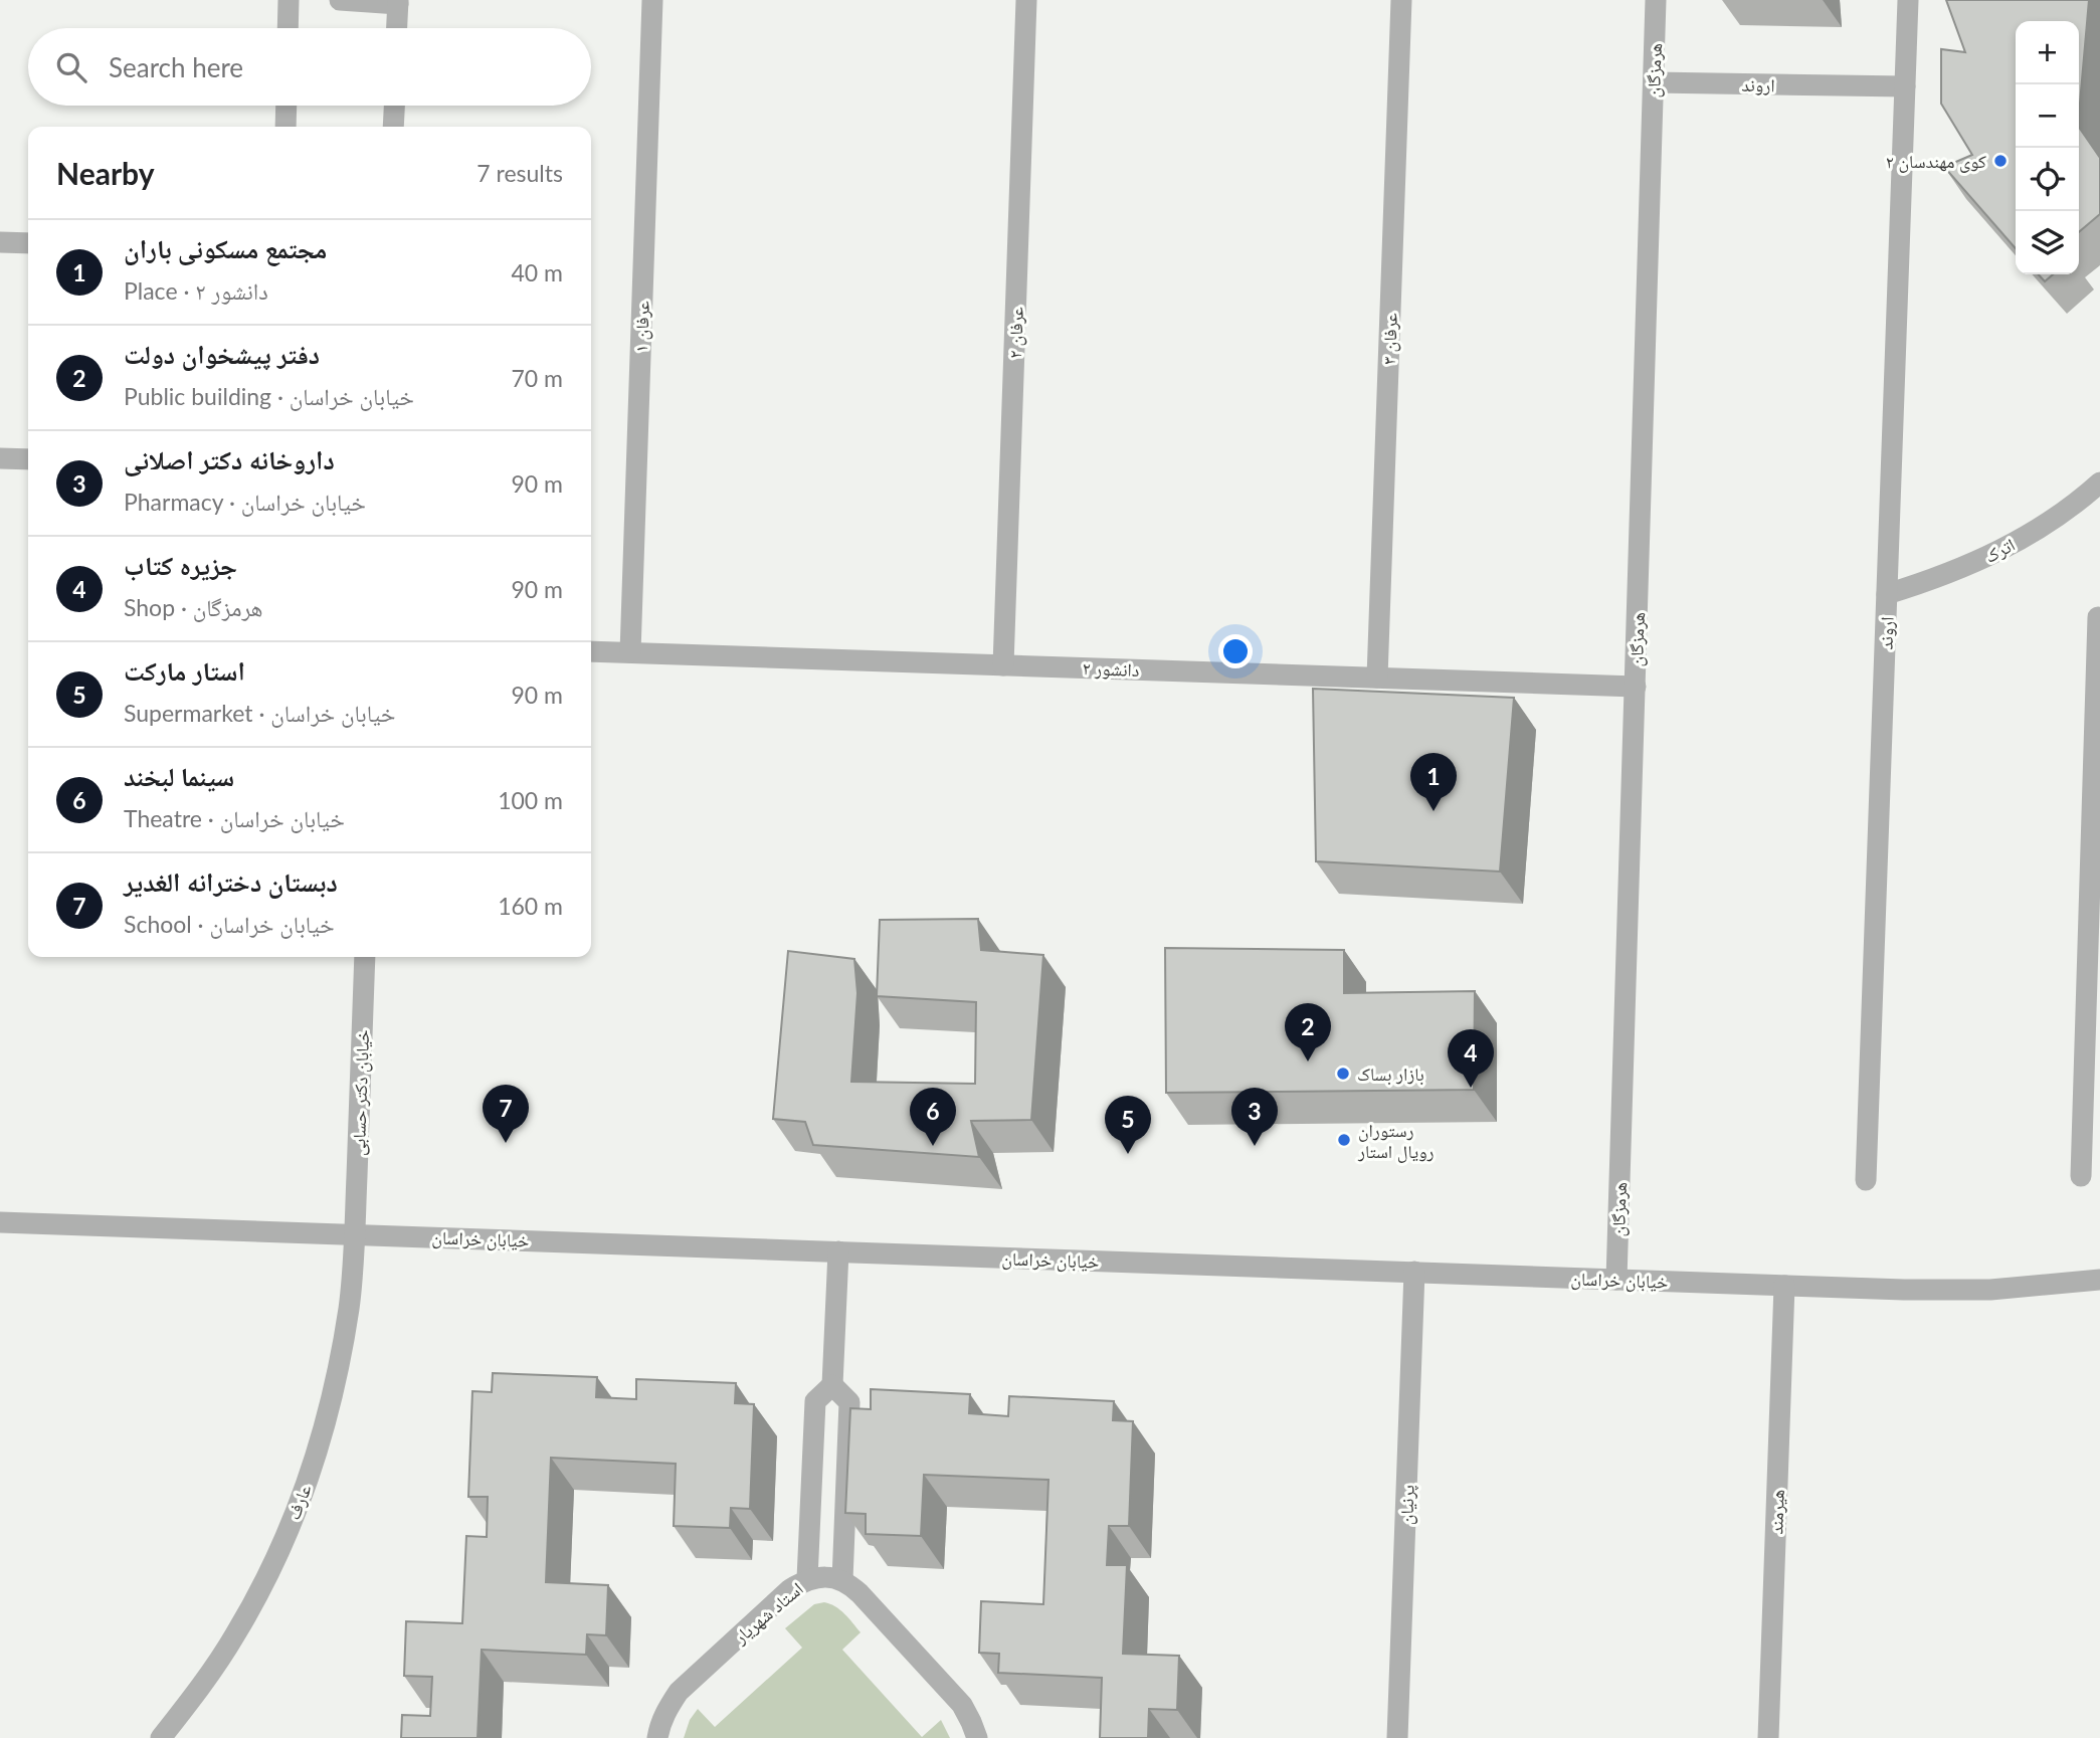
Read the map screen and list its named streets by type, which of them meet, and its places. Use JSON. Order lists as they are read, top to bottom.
{
  "streets": {
    "street": [
      "هرمزگان",
      "اروند",
      "عرفان ۱",
      "عرفان ۲",
      "عرفان ۳",
      "اترک",
      "دانشور ۲",
      "خیابان دکتر حسابی",
      "خیابان خراسان",
      "عارف",
      "پرنیان",
      "هیرمند",
      "استاد شهریار"
    ]
  },
  "crossings": [
    ["هرمزگان", "اروند"],
    ["هرمزگان", "دانشور ۲"],
    ["هرمزگان", "خیابان خراسان"],
    ["اروند", "اترک"],
    ["عرفان ۱", "دانشور ۲"],
    ["عرفان ۲", "دانشور ۲"],
    ["عرفان ۳", "دانشور ۲"],
    ["خیابان دکتر حسابی", "خیابان خراسان"],
    ["خیابان دکتر حسابی", "عارف"],
    ["خیابان خراسان", "عارف"],
    ["خیابان خراسان", "پرنیان"],
    ["خیابان خراسان", "هیرمند"]
  ],
  "places": ["کوی مهندسان ۲", "بازار بساک", "رستوران رویال استار"],
  "page": {
    "map_buttons": ["+", "−"],
    "search": "Search here",
    "heading": ["Nearby", "7 results"],
    "list": [
      {
        "mark": "1",
        "name": "مجتمع مسکونی باران",
        "note": "Place · دانشور ۲",
        "value": "40 m"
      },
      {
        "mark": "2",
        "name": "دفتر پیشخوان دولت",
        "note": "Public building · خیابان خراسان",
        "value": "70 m"
      },
      {
        "mark": "3",
        "name": "داروخانه دکتر اصلانی",
        "note": "Pharmacy · خیابان خراسان",
        "value": "90 m"
      },
      {
        "mark": "4",
        "name": "جزیره کتاب",
        "note": "Shop · هرمزگان",
        "value": "90 m"
      },
      {
        "mark": "5",
        "name": "استار مارکت",
        "note": "Supermarket · خیابان خراسان",
        "value": "90 m"
      },
      {
        "mark": "6",
        "name": "سینما لبخند",
        "note": "Theatre · خیابان خراسان",
        "value": "100 m"
      },
      {
        "mark": "7",
        "name": "دبستان دخترانه الغدیر",
        "note": "School · خیابان خراسان",
        "value": "160 m"
      }
    ],
    "pins": [
      "1",
      "2",
      "4",
      "7",
      "3",
      "6",
      "5"
    ]
  }
}
